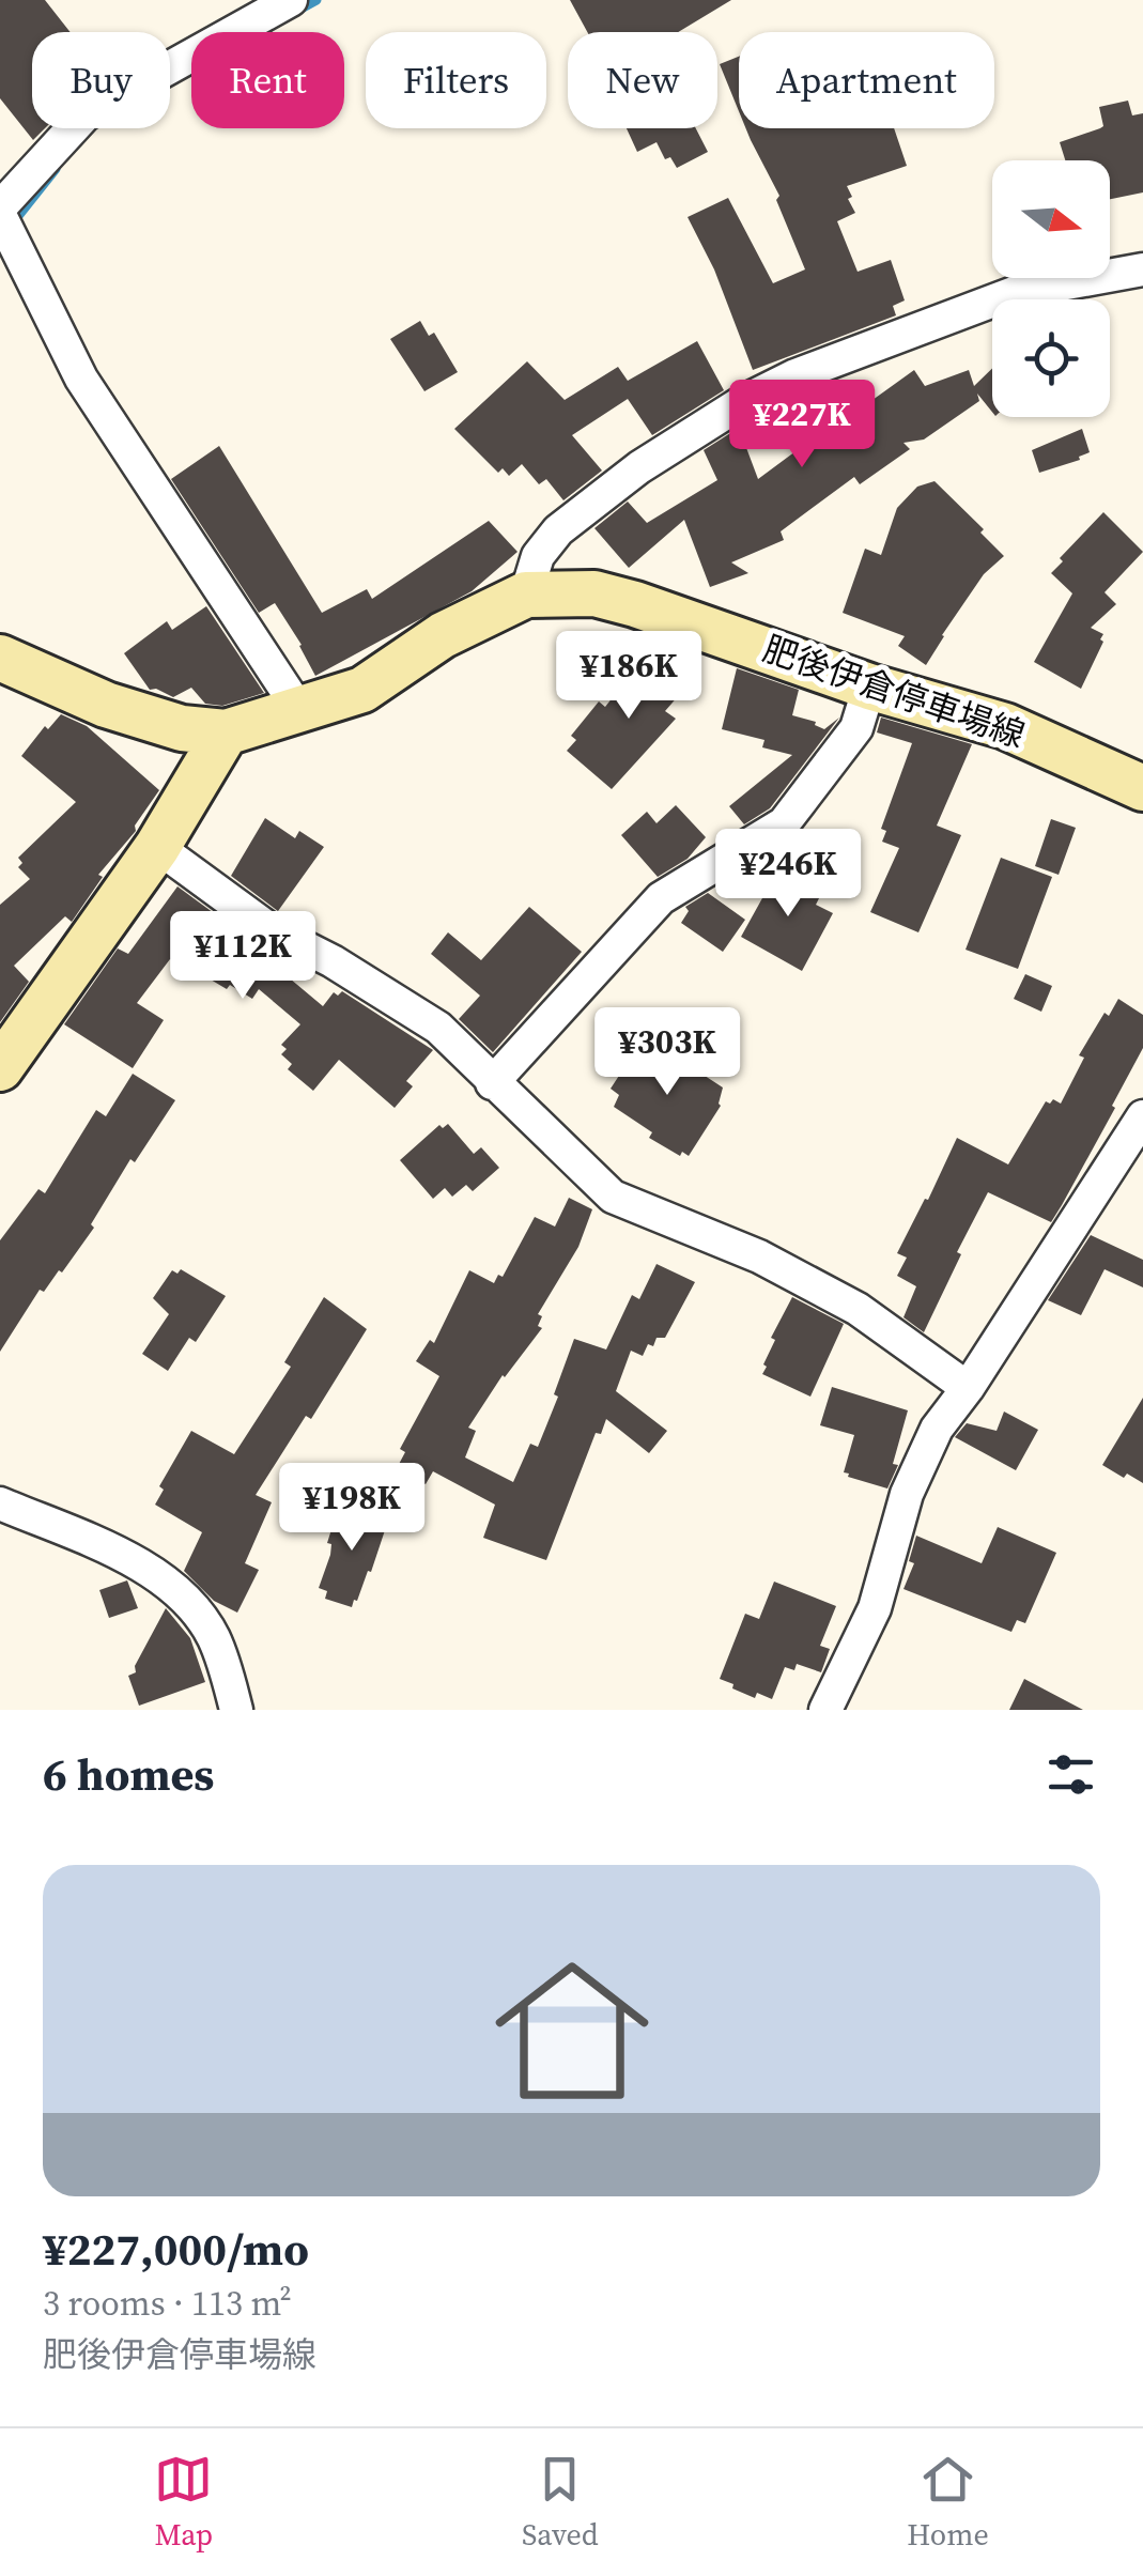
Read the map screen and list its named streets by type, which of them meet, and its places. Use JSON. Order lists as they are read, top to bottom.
{
  "streets": {
    "main road": ["肥後伊倉停車場線"]
  },
  "north": "right",
  "page": {
    "chip": [
      "Buy",
      "Rent",
      "Filters",
      "New",
      "Apartment"
    ],
    "price": [
      "¥227K",
      "¥186K",
      "¥246K",
      "¥112K",
      "¥303K",
      "¥198K"
    ],
    "heading": "6 homes",
    "list": [
      {
        "name": "¥227,000/mo",
        "note": "3 rooms · 113 m² · 肥後伊倉停車場線"
      }
    ],
    "tabs": ["Map", "Saved", "Home"]
  }
}
